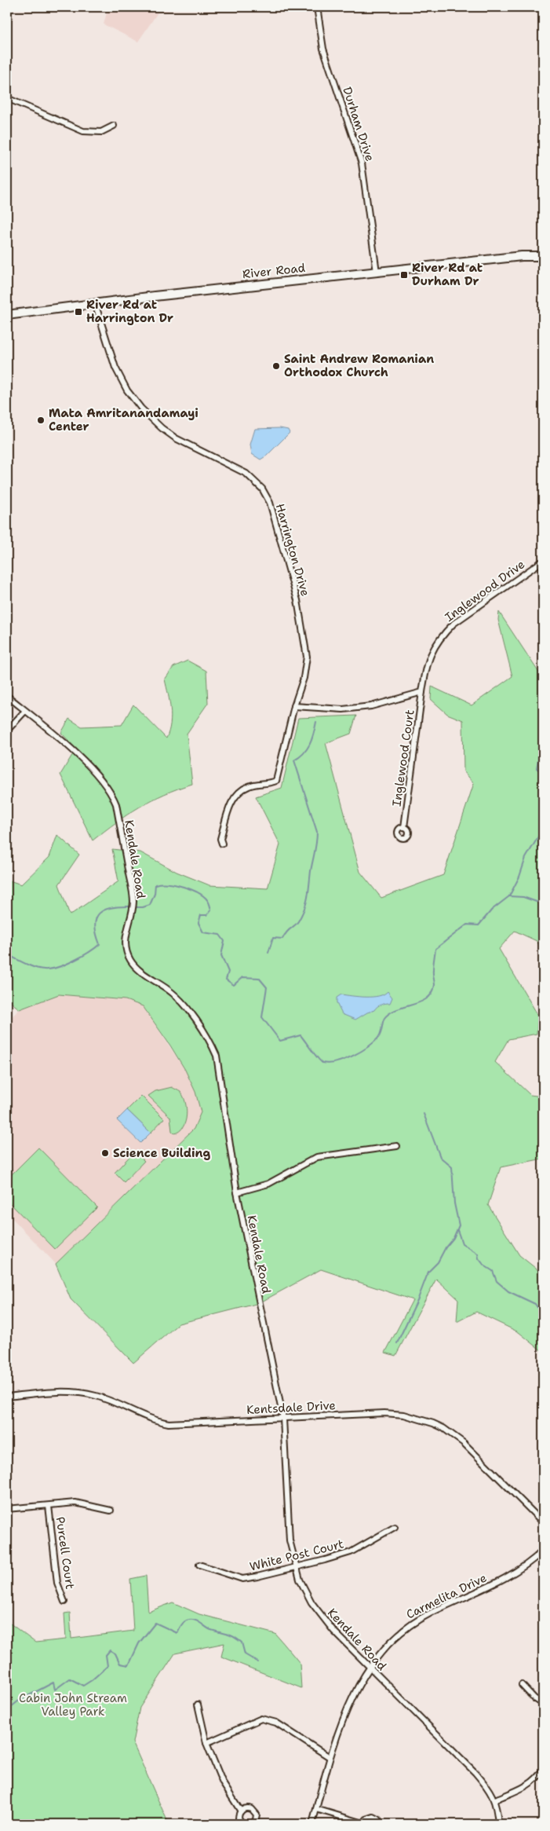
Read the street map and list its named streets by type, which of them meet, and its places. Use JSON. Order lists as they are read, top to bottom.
{
  "streets": {
    "main road": ["River Road"],
    "street": [
      "Durham Drive",
      "Harrington Drive",
      "Inglewood Drive",
      "Inglewood Court",
      "Kendale Road",
      "Kentsdale Drive",
      "Purcell Court",
      "White Post Court",
      "Carmelita Drive"
    ]
  },
  "crossings": [
    ["Durham Drive", "River Road"],
    ["River Road", "Harrington Drive"],
    ["Inglewood Drive", "Inglewood Court"],
    ["Kendale Road", "Kentsdale Drive"],
    ["Kendale Road", "White Post Court"],
    ["Kendale Road", "Carmelita Drive"]
  ],
  "parks": ["Cabin John Stream Valley Park"],
  "places": {
    "transit": ["River Rd at Durham Dr", "River Rd at Harrington Dr"],
    "other": ["Saint Andrew Romanian Orthodox Church", "Mata Amritanandamayi Center", "Science Building"]
  }
}
